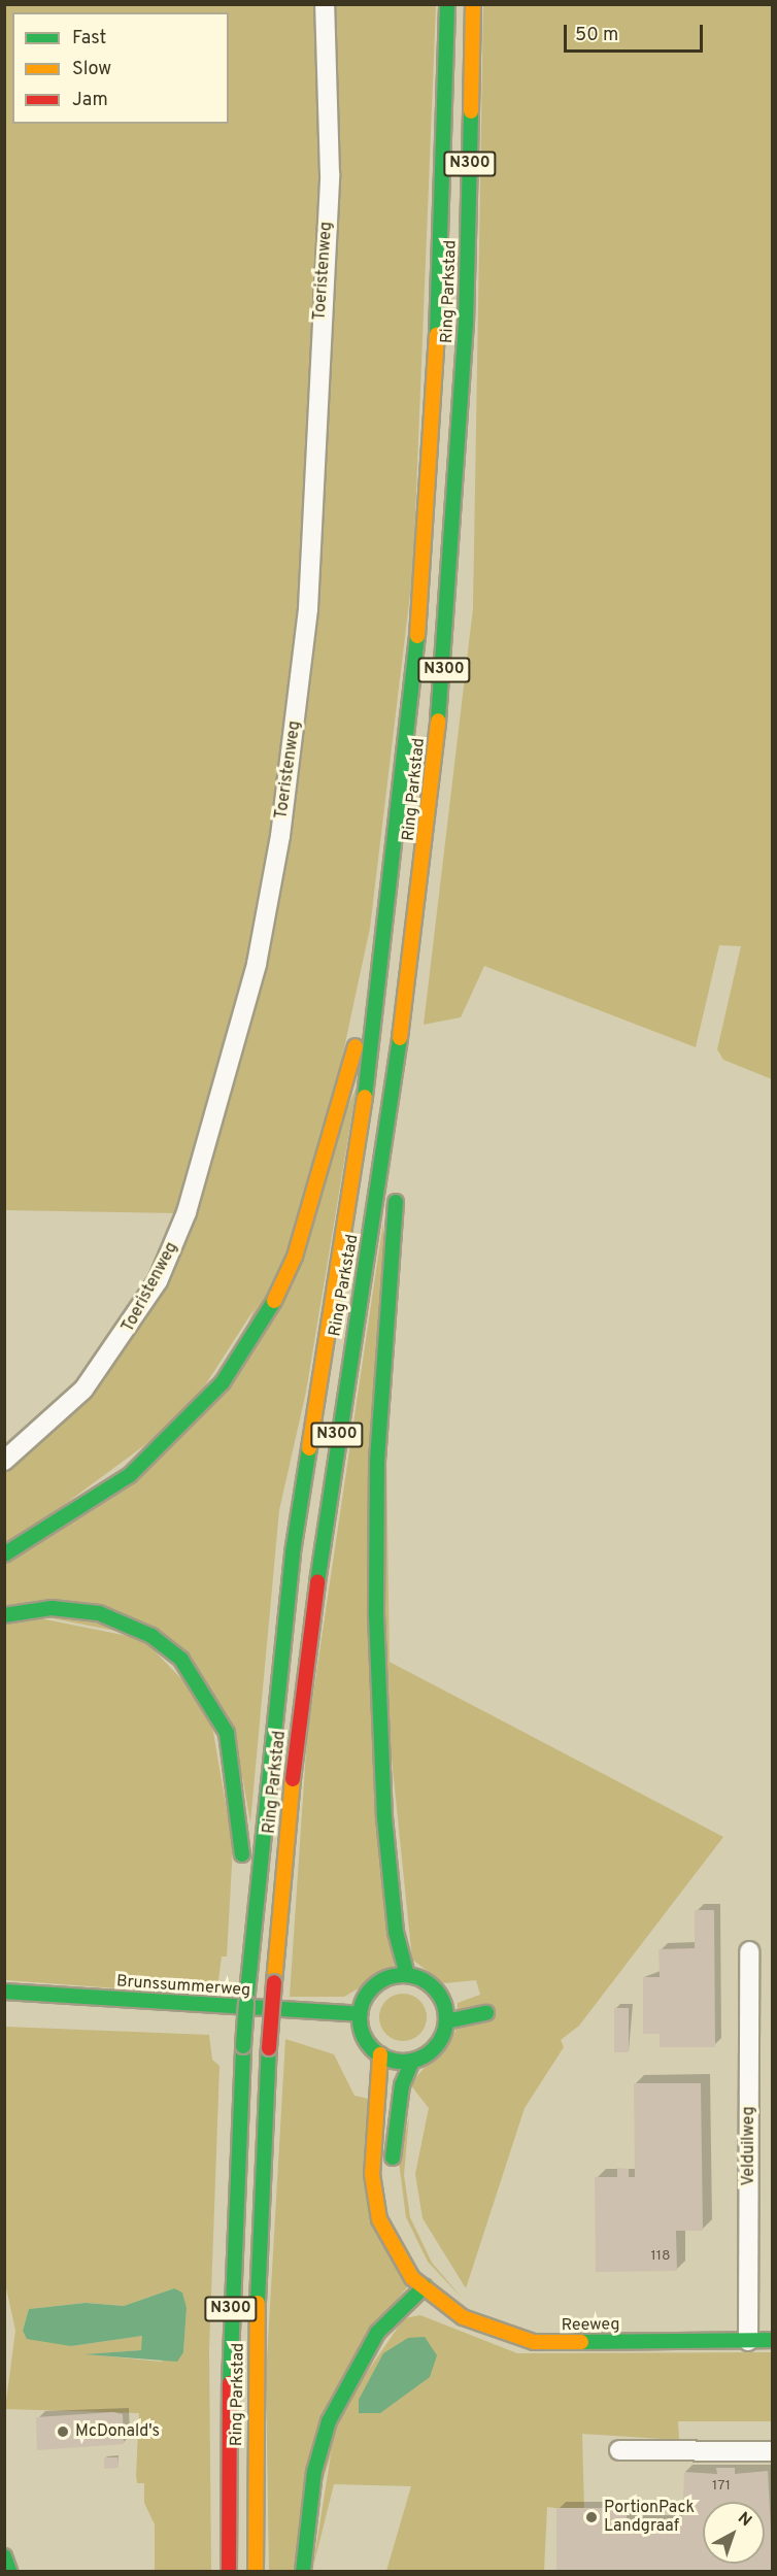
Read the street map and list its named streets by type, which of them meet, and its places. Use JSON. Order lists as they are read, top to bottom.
{
  "streets": {
    "main road": [
      "N300",
      "Ring Parkstad",
      "Brunssummerweg",
      "Reeweg"
    ],
    "street": ["Toeristenweg", "Velduilweg"]
  },
  "crossings": [
    ["N300", "Ring Parkstad"],
    ["N300", "Brunssummerweg"],
    ["N300", "Reeweg"],
    ["Brunssummerweg", "Reeweg"],
    ["Velduilweg", "Reeweg"]
  ],
  "places": ["McDonald's", "PortionPack Landgraaf"],
  "house_numbers": ["118", "171"],
  "legend": ["Fast", "Slow", "Jam"],
  "scale_bar": "50 m",
  "north": "top right"
}
